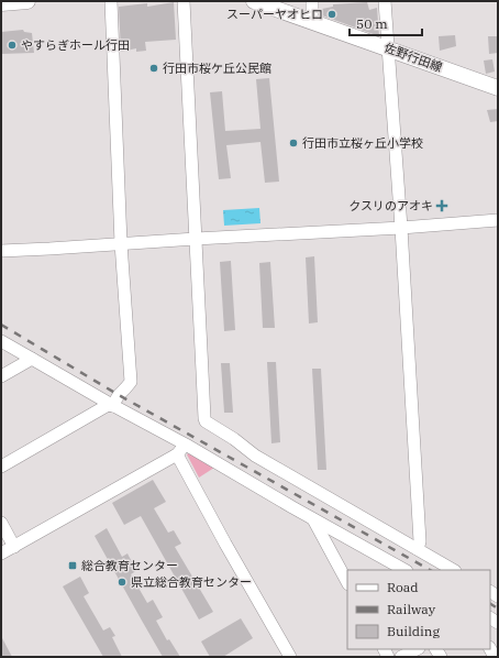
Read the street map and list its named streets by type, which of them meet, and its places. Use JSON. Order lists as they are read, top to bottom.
{
  "streets": {
    "main road": ["佐野行田線"]
  },
  "places": {
    "other": [
      "スーパーヤオヒロ",
      "やすらぎホール行田",
      "行田市桜ケ丘公民館",
      "行田市立桜ヶ丘小学校",
      "県立総合教育センター"
    ],
    "health": ["クスリのアオキ"],
    "transit": ["総合教育センター"]
  },
  "legend": ["Road", "Railway", "Building"],
  "scale_bar": "50 m"
}
